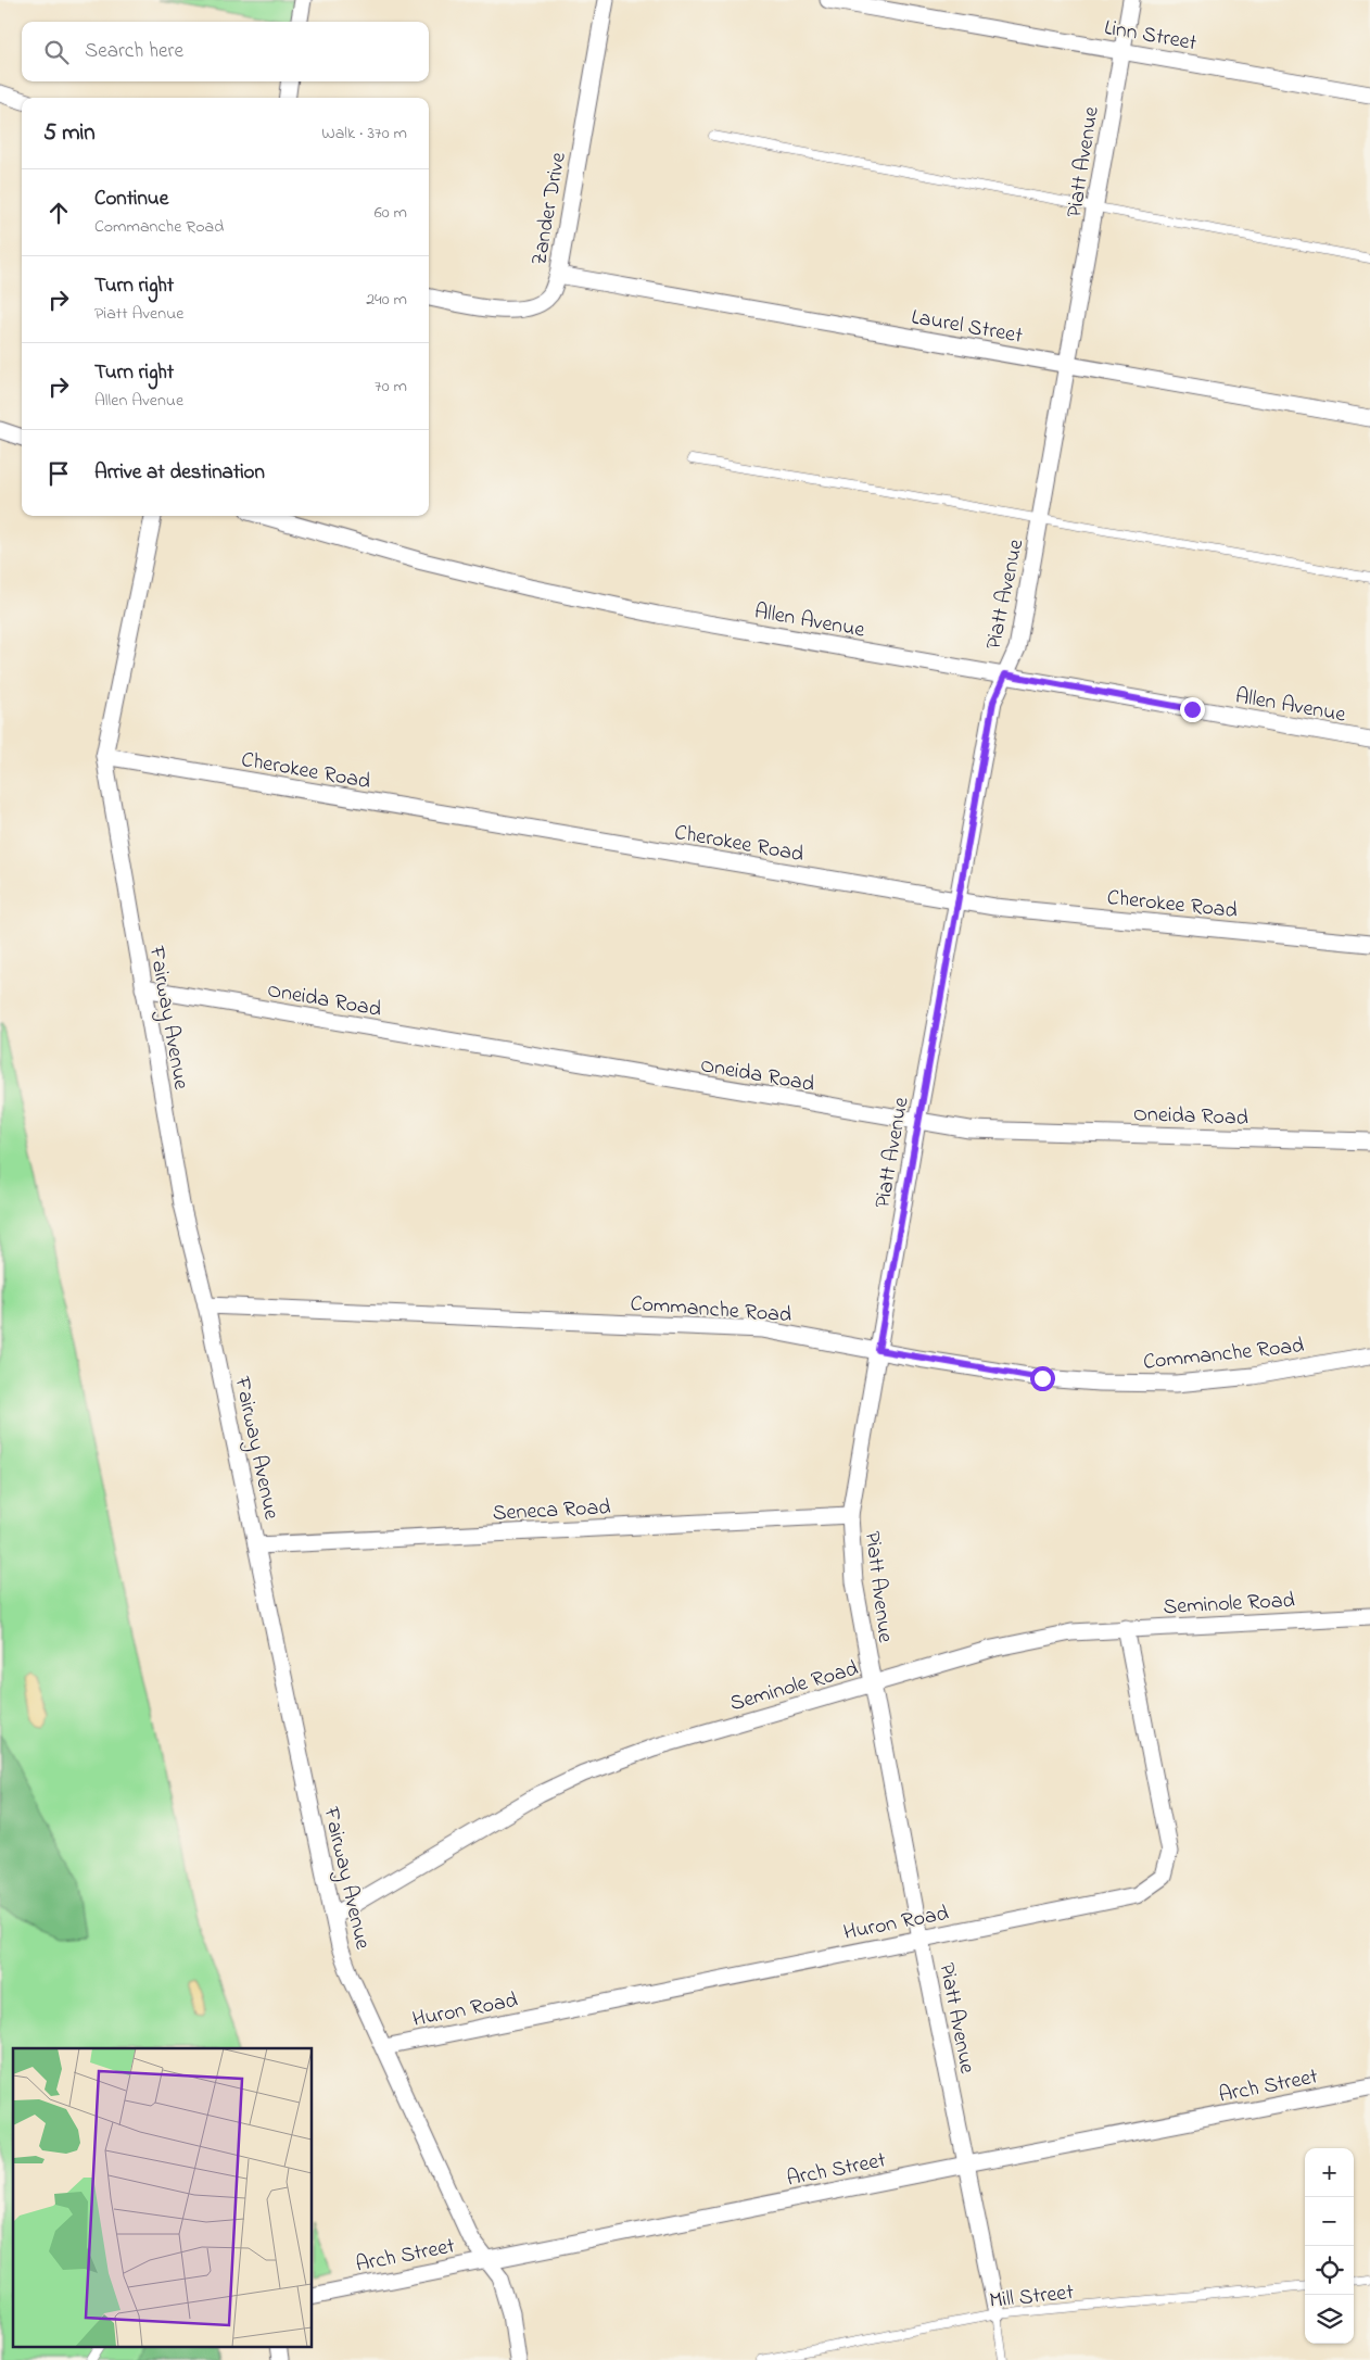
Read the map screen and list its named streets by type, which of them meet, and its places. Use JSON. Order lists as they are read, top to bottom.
{
  "streets": {
    "street": [
      "Linn Street",
      "Piatt Avenue",
      "Zander Drive",
      "Laurel Street",
      "Allen Avenue",
      "Cherokee Road",
      "Oneida Road",
      "Fairway Avenue",
      "Commanche Road",
      "Seneca Road",
      "Seminole Road",
      "Huron Road",
      "Arch Street"
    ],
    "lane": ["Mill Street"]
  },
  "crossings": [
    ["Linn Street", "Piatt Avenue"],
    ["Piatt Avenue", "Laurel Street"],
    ["Piatt Avenue", "Allen Avenue"],
    ["Piatt Avenue", "Cherokee Road"],
    ["Piatt Avenue", "Oneida Road"],
    ["Piatt Avenue", "Commanche Road"],
    ["Piatt Avenue", "Seneca Road"],
    ["Piatt Avenue", "Seminole Road"],
    ["Piatt Avenue", "Huron Road"],
    ["Piatt Avenue", "Arch Street"],
    ["Piatt Avenue", "Mill Street"],
    ["Zander Drive", "Laurel Street"],
    ["Cherokee Road", "Fairway Avenue"],
    ["Oneida Road", "Fairway Avenue"],
    ["Fairway Avenue", "Commanche Road"],
    ["Fairway Avenue", "Seneca Road"],
    ["Fairway Avenue", "Seminole Road"],
    ["Fairway Avenue", "Huron Road"],
    ["Fairway Avenue", "Arch Street"],
    ["Seminole Road", "Huron Road"]
  ],
  "page": {
    "search": "Search here",
    "heading": ["5 min", "Walk · 370 m"],
    "list": [
      ["Continue", "Commanche Road", "60 m"],
      ["Turn right", "Piatt Avenue", "240 m"],
      ["Turn right", "Allen Avenue", "70 m"],
      "Arrive at destination"
    ],
    "map_buttons": ["+", "−"]
  }
}
